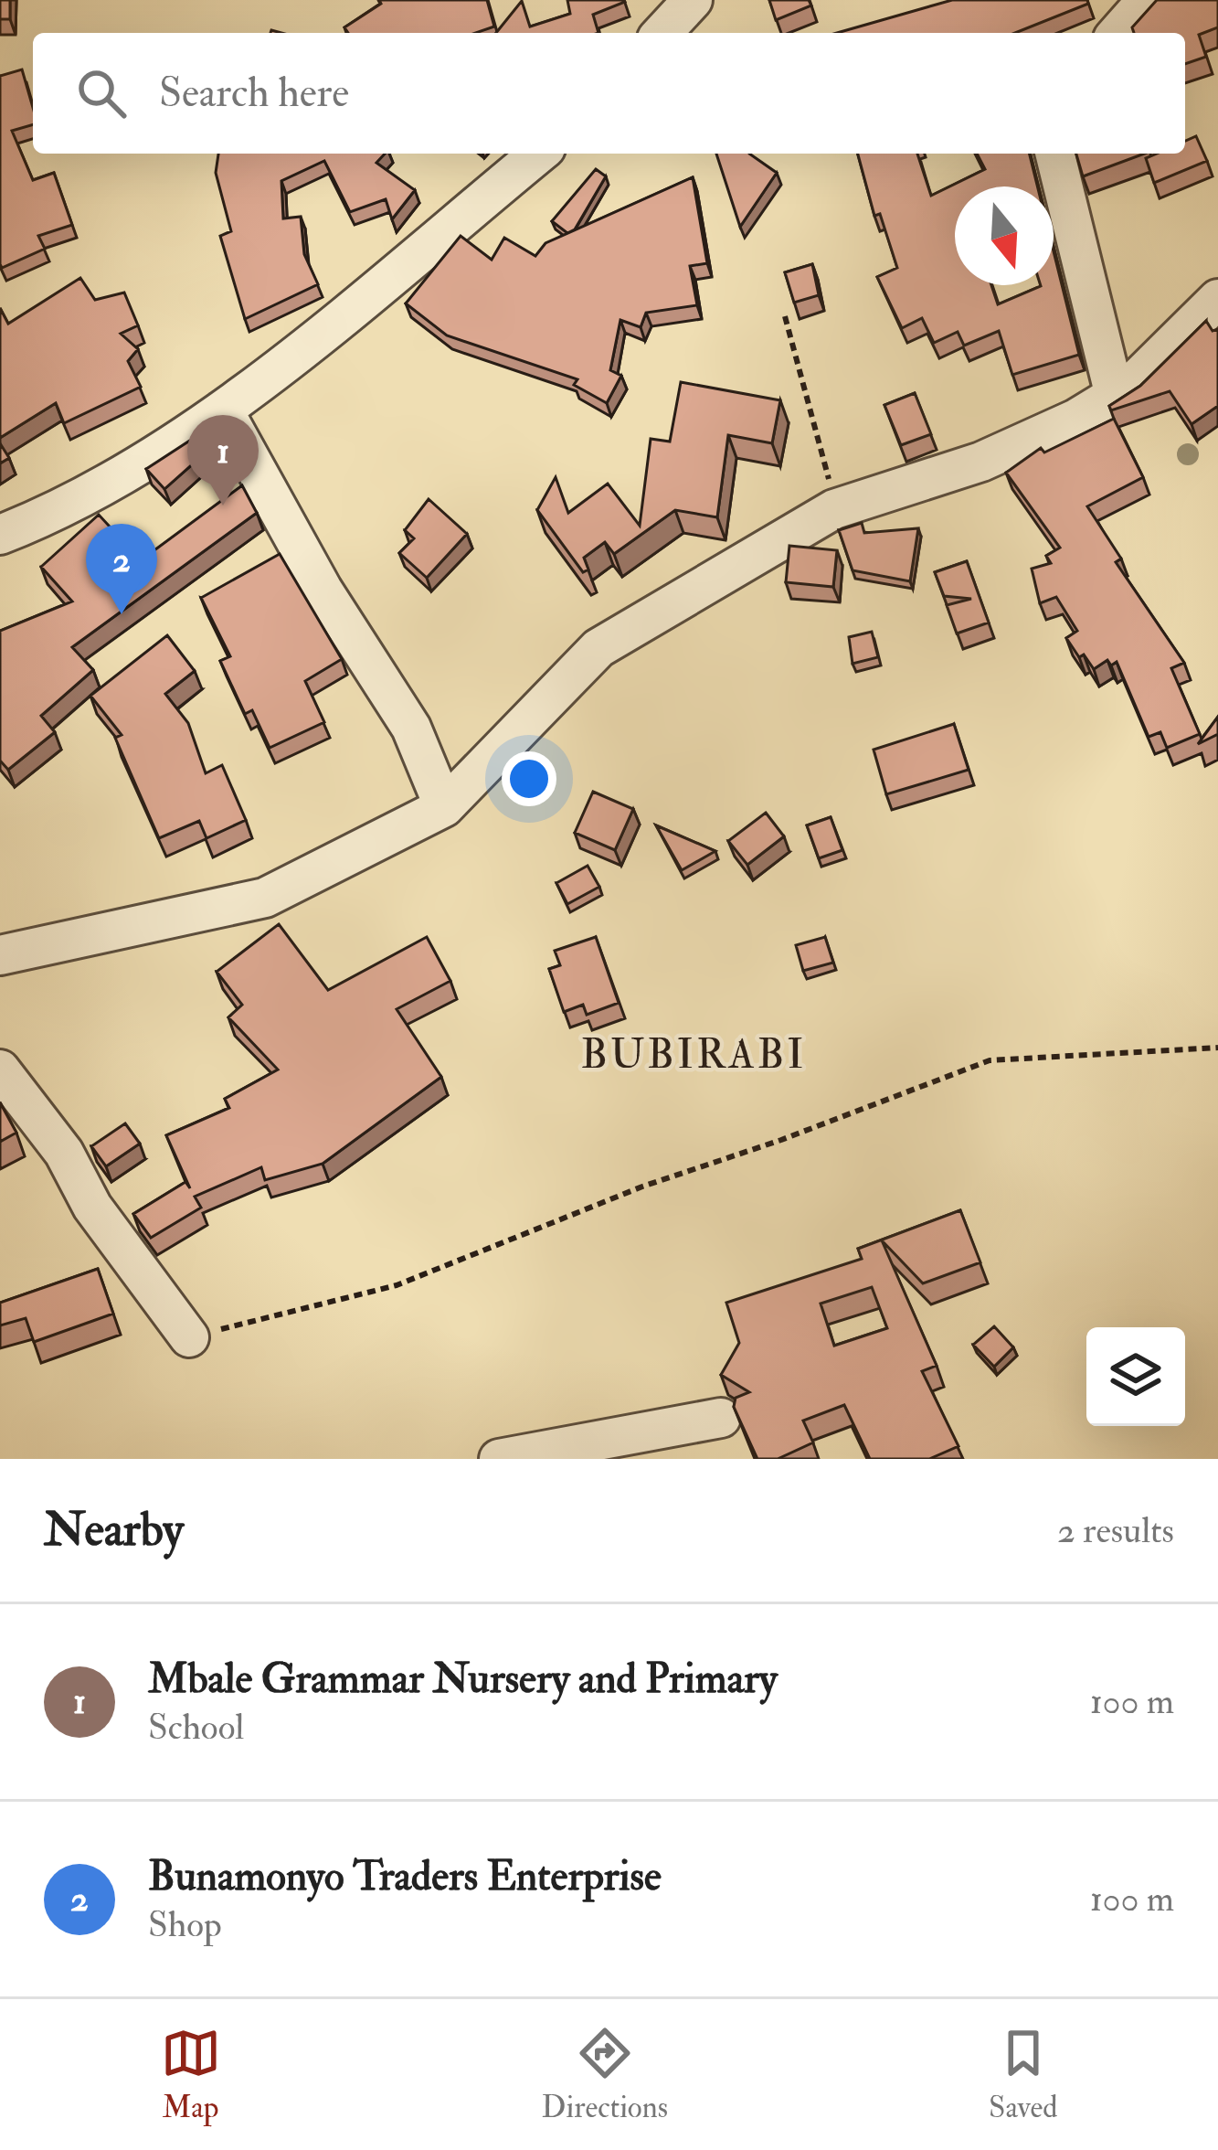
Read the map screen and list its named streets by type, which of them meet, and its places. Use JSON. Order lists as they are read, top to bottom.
{
  "districts": ["BUBIRABI"],
  "north": "bottom",
  "page": {
    "search": "Search here",
    "pins": ["1", "2"],
    "heading": ["Nearby", "2 results"],
    "list": [
      {
        "mark": "1",
        "name": "Mbale Grammar Nursery and Primary",
        "note": "School",
        "value": "100 m"
      },
      {
        "mark": "2",
        "name": "Bunamonyo Traders Enterprise",
        "note": "Shop",
        "value": "100 m"
      }
    ],
    "nav": ["Map", "Directions", "Saved"]
  }
}
